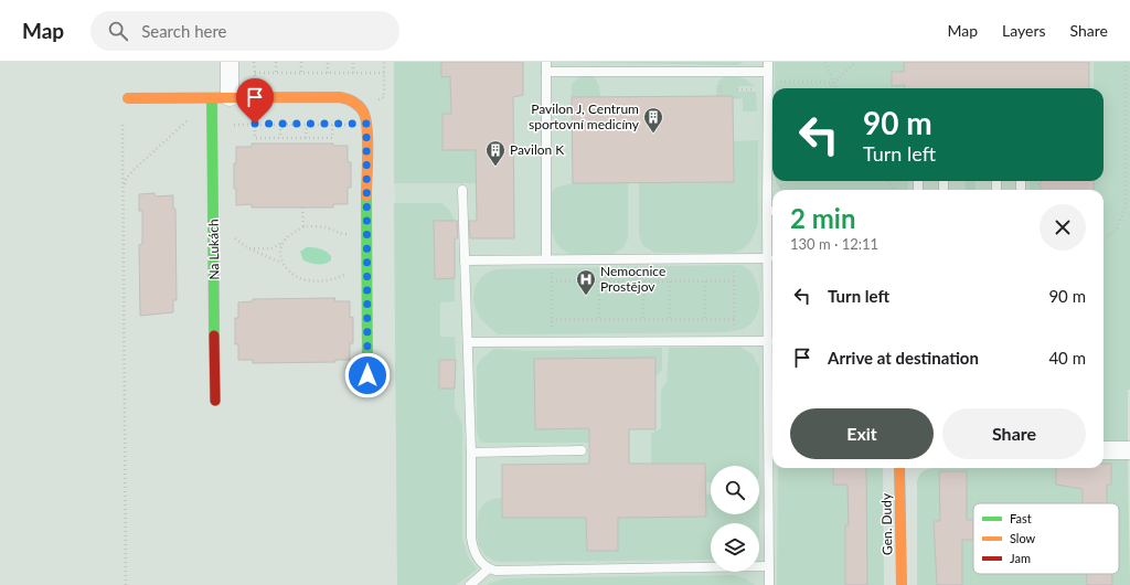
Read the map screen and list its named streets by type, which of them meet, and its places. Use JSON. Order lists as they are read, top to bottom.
{
  "streets": {
    "street": ["Na Lukách", "Gen. Dudy"]
  },
  "places": {
    "building": ["Pavilon J, Centrum sportovní medicíny", "Pavilon K"],
    "hospital": ["Nemocnice Prostějov"]
  },
  "legend": ["Fast", "Slow", "Jam"],
  "page": {
    "header": "Map",
    "search": "Search here",
    "nav": ["Map", "Layers", "Share"],
    "turn": ["90 m", "Turn left"],
    "heading": ["2 min", "130 m · 12:11"],
    "list": [
      {
        "name": "Turn left",
        "value": "90 m"
      },
      {
        "name": "Arrive at destination",
        "value": "40 m"
      }
    ],
    "buttons": ["Exit", "Share"]
  }
}
